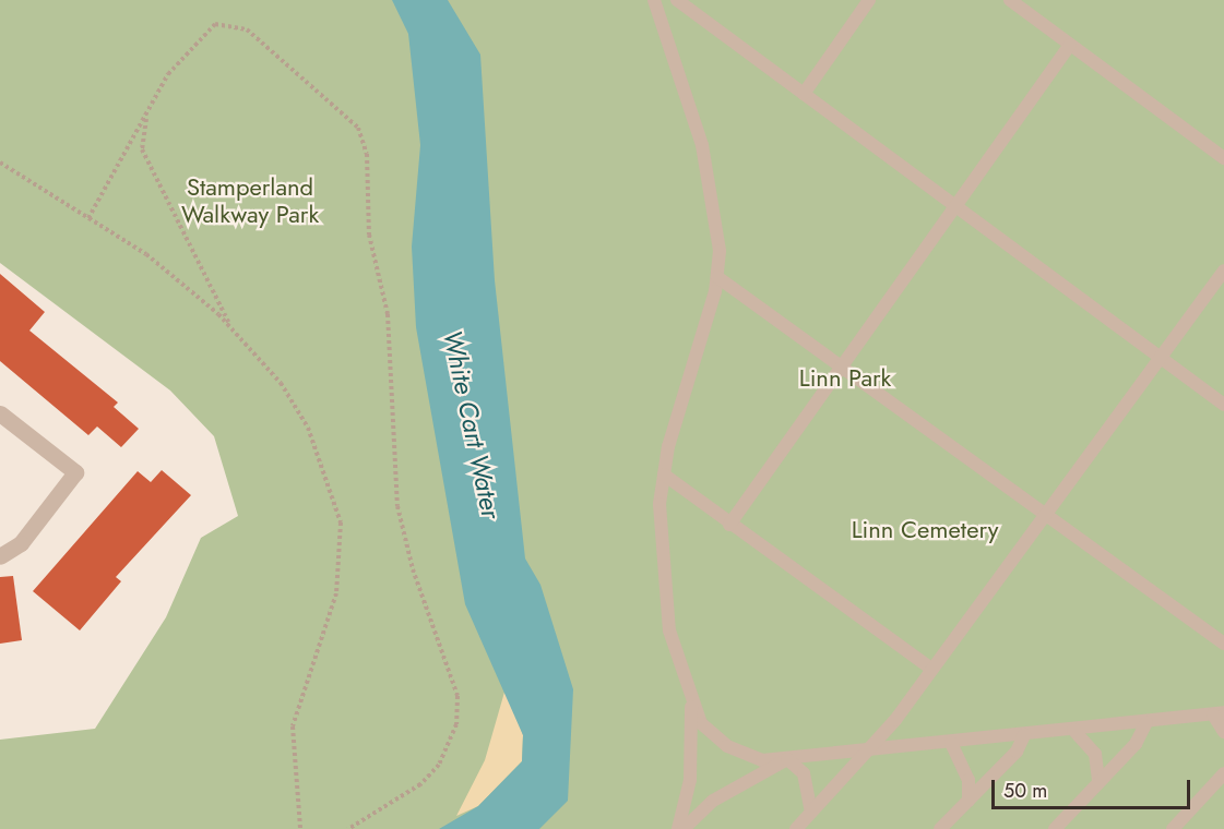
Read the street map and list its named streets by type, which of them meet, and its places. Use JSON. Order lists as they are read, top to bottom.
{
  "water": ["White Cart Water"],
  "parks": ["Stamperland Walkway Park", "Linn Park", "Linn Cemetery"],
  "scale_bar": "50 m"
}
